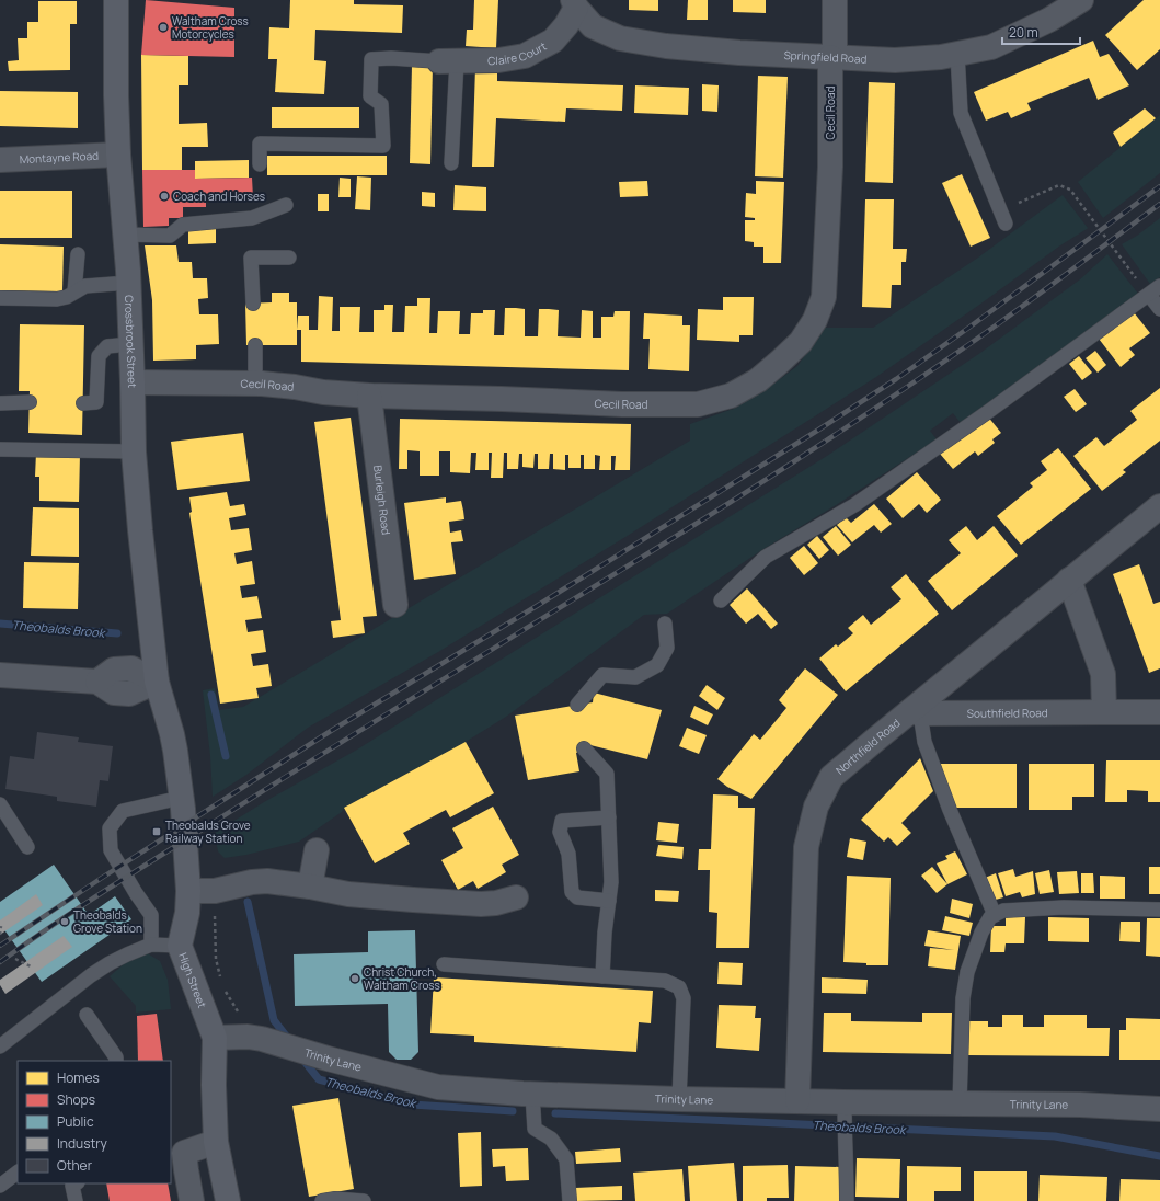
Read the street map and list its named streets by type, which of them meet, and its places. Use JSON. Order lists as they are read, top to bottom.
{
  "streets": {
    "main road": ["Crossbrook Street", "High Street"],
    "street": [
      "Claire Court",
      "Springfield Road",
      "Cecil Road",
      "Montayne Road",
      "Burleigh Road",
      "Southfield Road",
      "Northfield Road",
      "Trinity Lane"
    ]
  },
  "crossings": [
    ["Claire Court", "Springfield Road"],
    ["Springfield Road", "Cecil Road"],
    ["Cecil Road", "Crossbrook Street"],
    ["Cecil Road", "Burleigh Road"],
    ["Montayne Road", "Crossbrook Street"],
    ["Crossbrook Street", "High Street"],
    ["Southfield Road", "Northfield Road"],
    ["Northfield Road", "Trinity Lane"],
    ["High Street", "Trinity Lane"]
  ],
  "water": ["Theobalds Brook"],
  "places": {
    "other": [
      "Waltham Cross Motorcycles",
      "Coach and Horses",
      "Theobalds Grove Station",
      "Christ Church, Waltham Cross"
    ],
    "transit": ["Theobalds Grove Railway Station"]
  },
  "legend": [
    "Homes",
    "Shops",
    "Public",
    "Industry",
    "Other"
  ],
  "scale_bar": "20 m"
}
